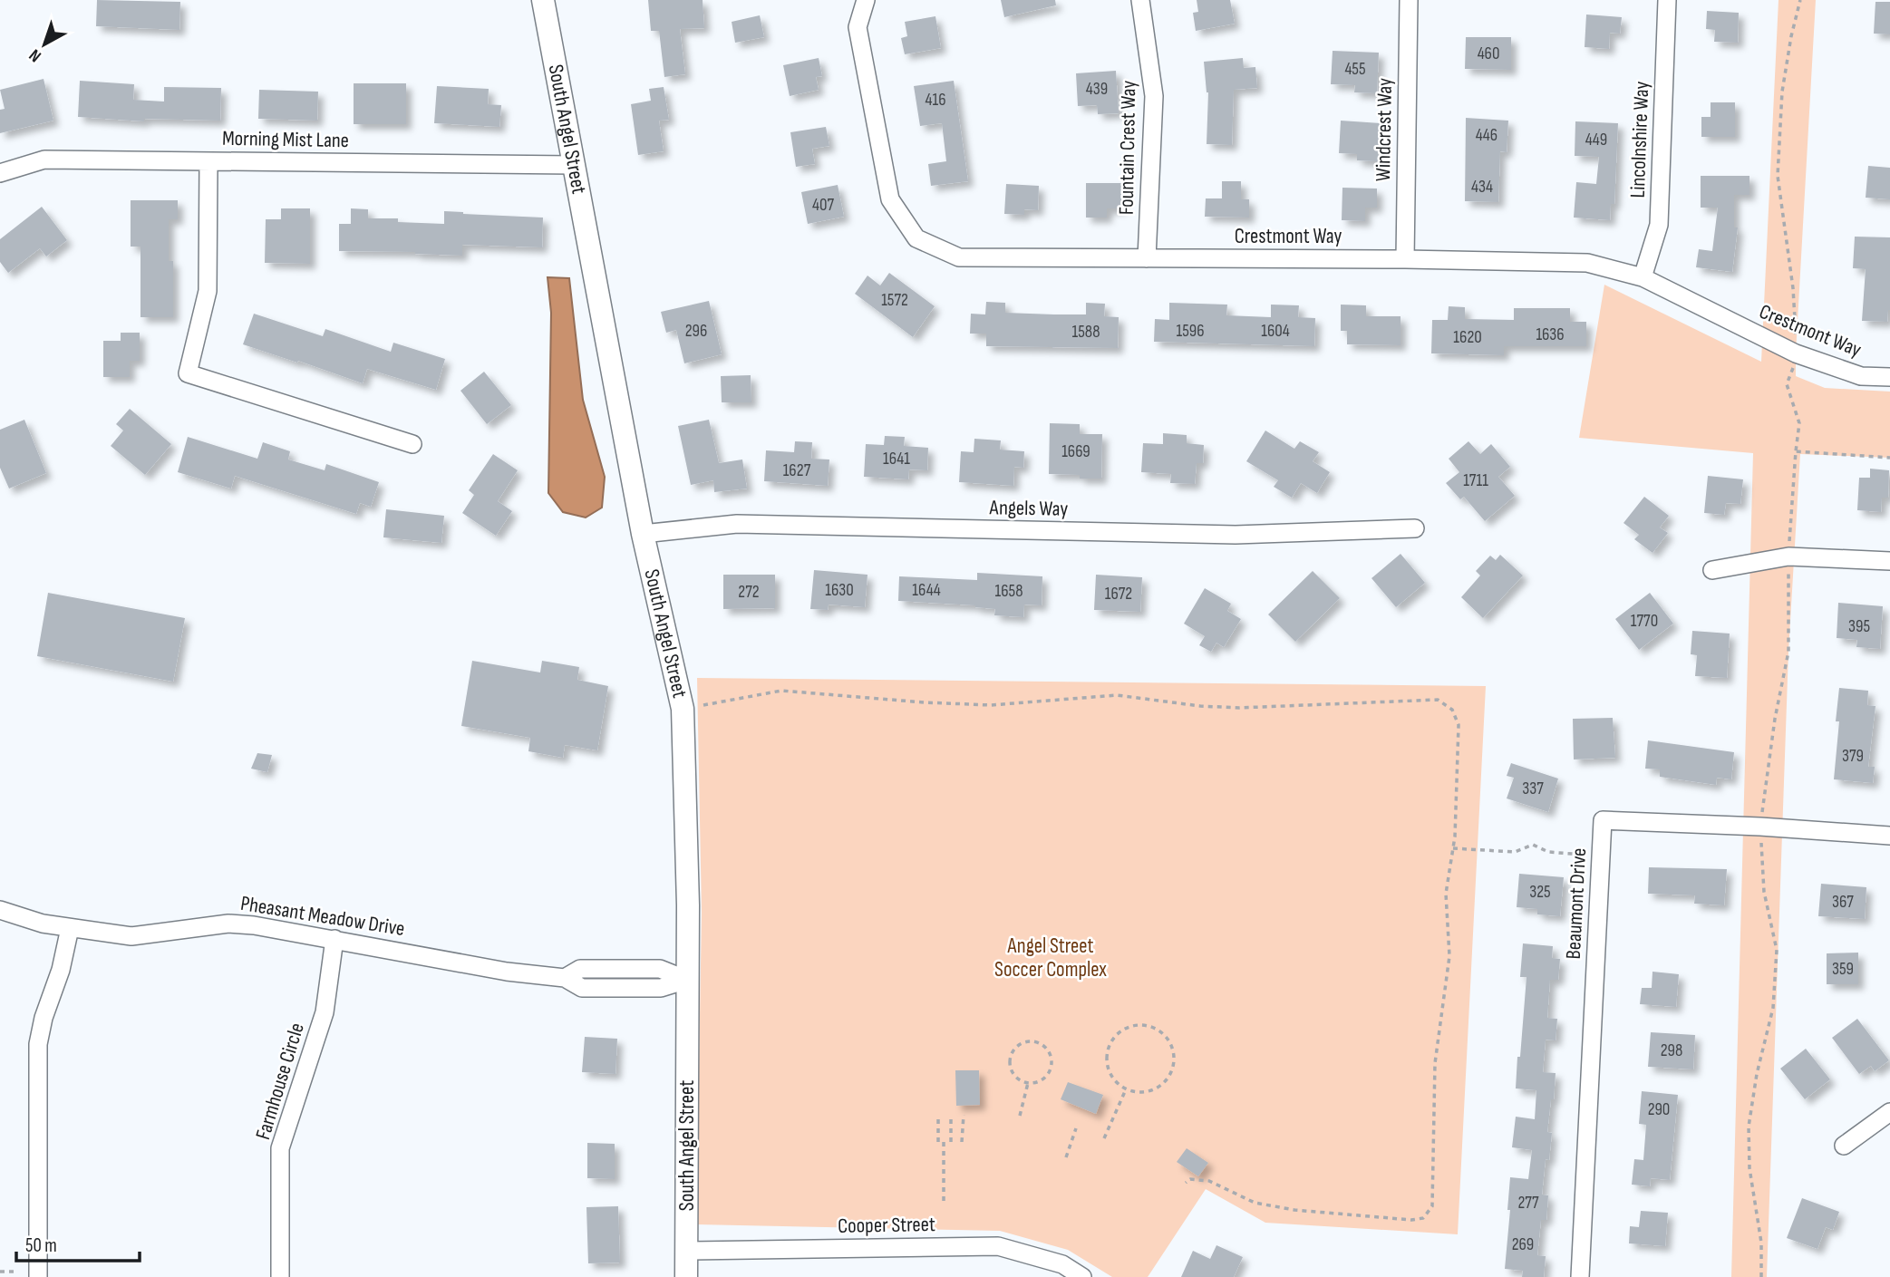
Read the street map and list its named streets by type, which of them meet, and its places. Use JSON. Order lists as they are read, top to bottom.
{
  "streets": {
    "street": [
      "South Angel Street",
      "Windcrest Way",
      "Morning Mist Lane",
      "Lincolnshire Way",
      "Fountain Crest Way",
      "Crestmont Way",
      "Angels Way",
      "Beaumont Drive",
      "Pheasant Meadow Drive",
      "Farmhouse Circle",
      "Cooper Street"
    ]
  },
  "crossings": [
    ["South Angel Street", "Morning Mist Lane"],
    ["South Angel Street", "Angels Way"],
    ["South Angel Street", "Pheasant Meadow Drive"],
    ["South Angel Street", "Cooper Street"],
    ["Windcrest Way", "Crestmont Way"],
    ["Lincolnshire Way", "Crestmont Way"],
    ["Fountain Crest Way", "Crestmont Way"],
    ["Pheasant Meadow Drive", "Farmhouse Circle"]
  ],
  "parks": ["Angel Street Soccer Complex"],
  "house_numbers": [
    "460",
    "455",
    "439",
    "416",
    "446",
    "449",
    "434",
    "407",
    "1572",
    "296",
    "1596",
    "1604",
    "1588",
    "1636",
    "1620",
    "1669",
    "1641",
    "1627",
    "1711",
    "1630",
    "1644",
    "1658",
    "272",
    "1672",
    "1770",
    "395",
    "379",
    "337",
    "325",
    "367",
    "359",
    "298",
    "290",
    "277",
    "269"
  ],
  "scale_bar": "50 m",
  "north": "bottom left"
}
